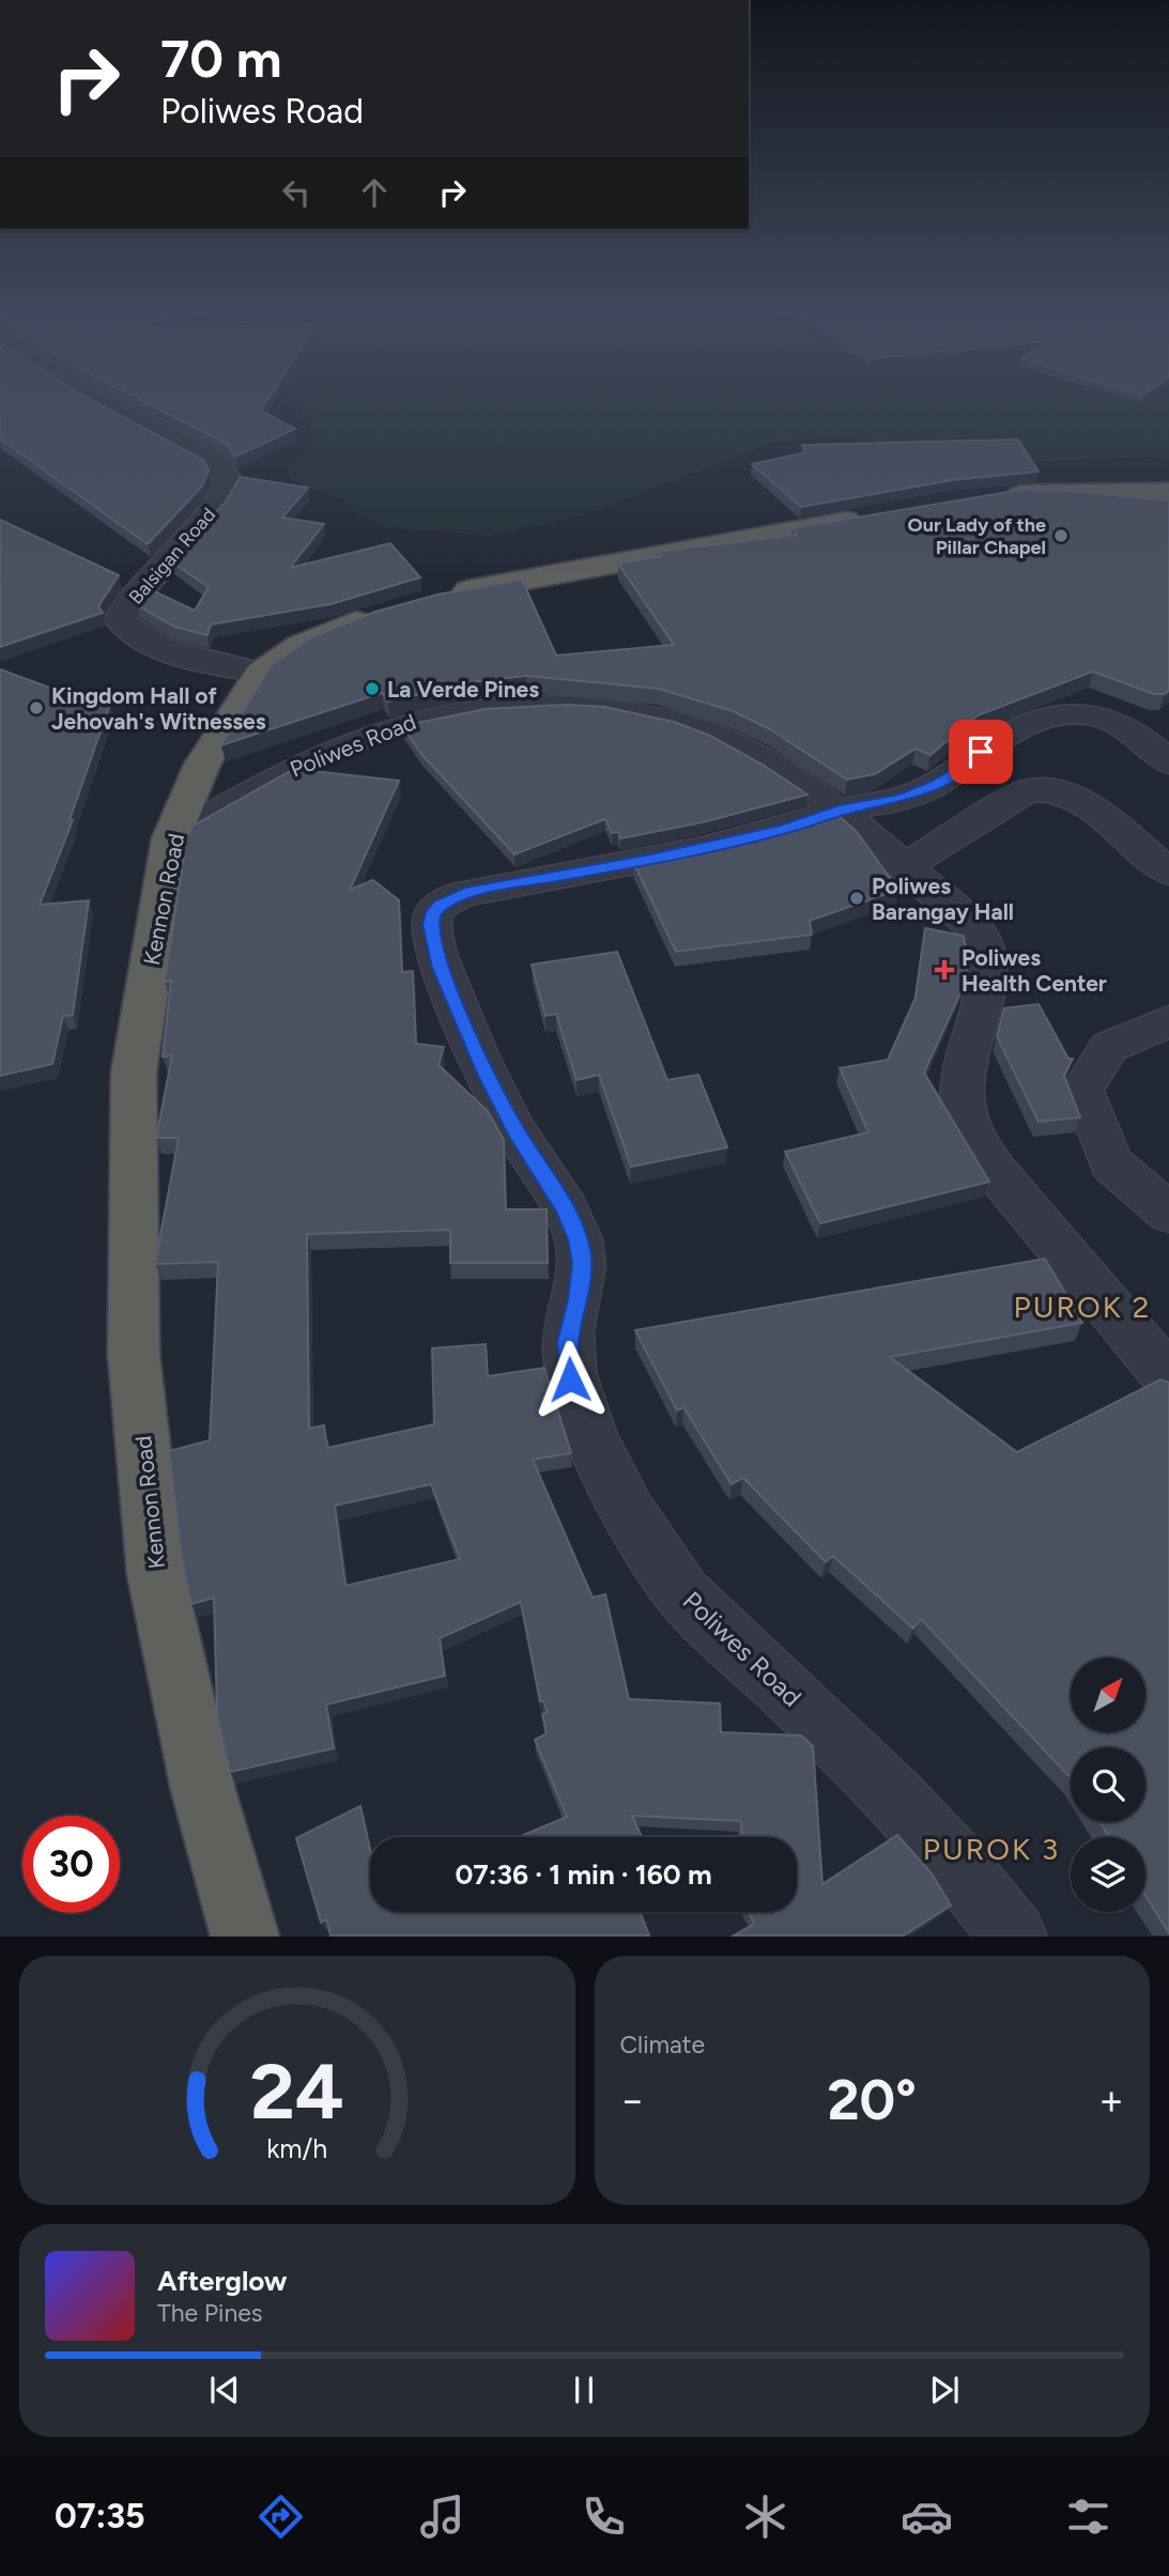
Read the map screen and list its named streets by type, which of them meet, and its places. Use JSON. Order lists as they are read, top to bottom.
{
  "streets": {
    "highway": ["Kennon Road"],
    "street": ["Balsigan Road", "Poliwes Road"]
  },
  "crossings": [
    ["Balsigan Road", "Kennon Road"],
    ["Poliwes Road", "Kennon Road"]
  ],
  "districts": ["PUROK 2", "PUROK 3"],
  "places": {
    "other": [
      "Our Lady of the Pillar Chapel",
      "La Verde Pines",
      "Kingdom Hall of Jehovah's Witnesses",
      "Poliwes Barangay Hall"
    ],
    "health": ["Poliwes Health Center"]
  },
  "north": "top right",
  "page": {
    "turn": ["70 m", "Poliwes Road"],
    "limit": "30",
    "trip": "07:36 · 1 min · 160 m",
    "tile": "Climate",
    "heat": ["−", "20°", "+"],
    "song": ["Afterglow", "The Pines"],
    "tabs": "07:35",
    "gauge": ["24", "km/h"]
  }
}
